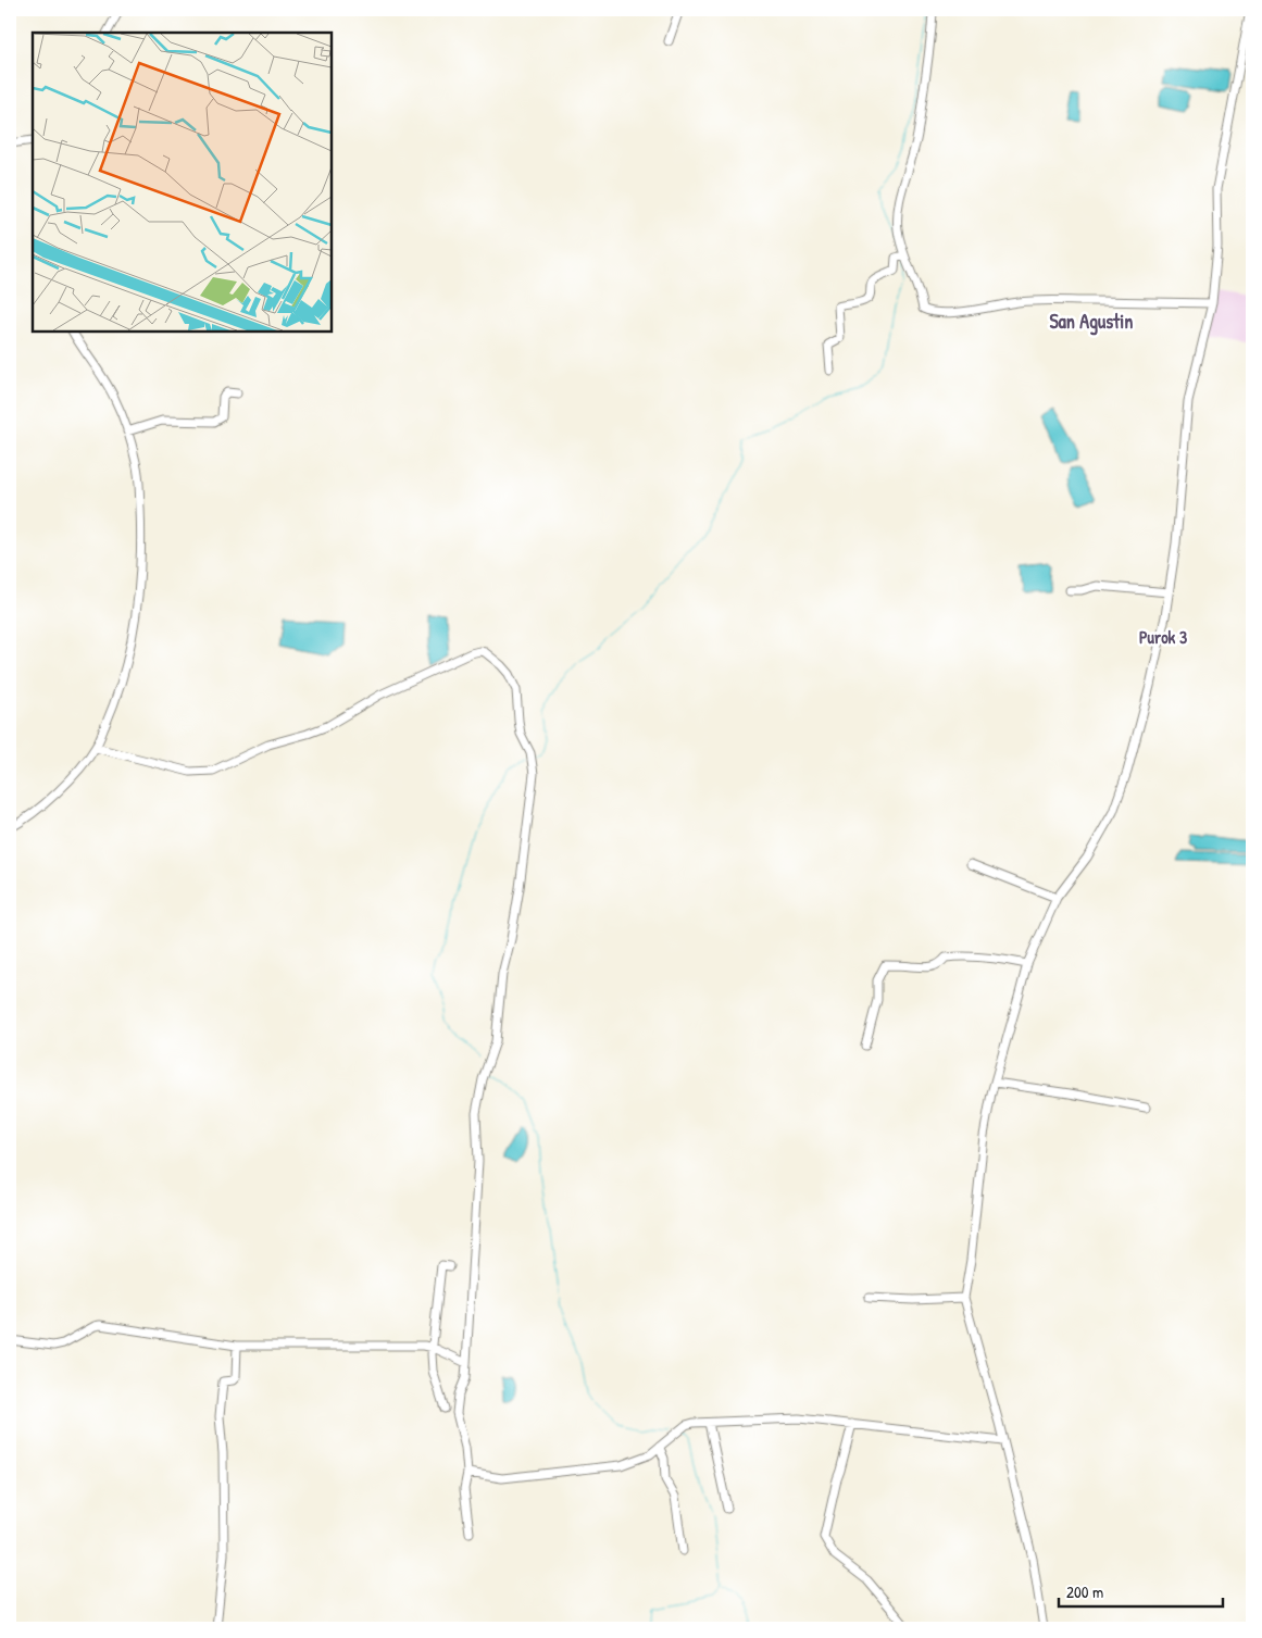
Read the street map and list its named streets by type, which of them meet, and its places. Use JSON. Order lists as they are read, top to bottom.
{
  "districts": ["San Agustin", "Purok 3"],
  "scale_bar": "200 m"
}
